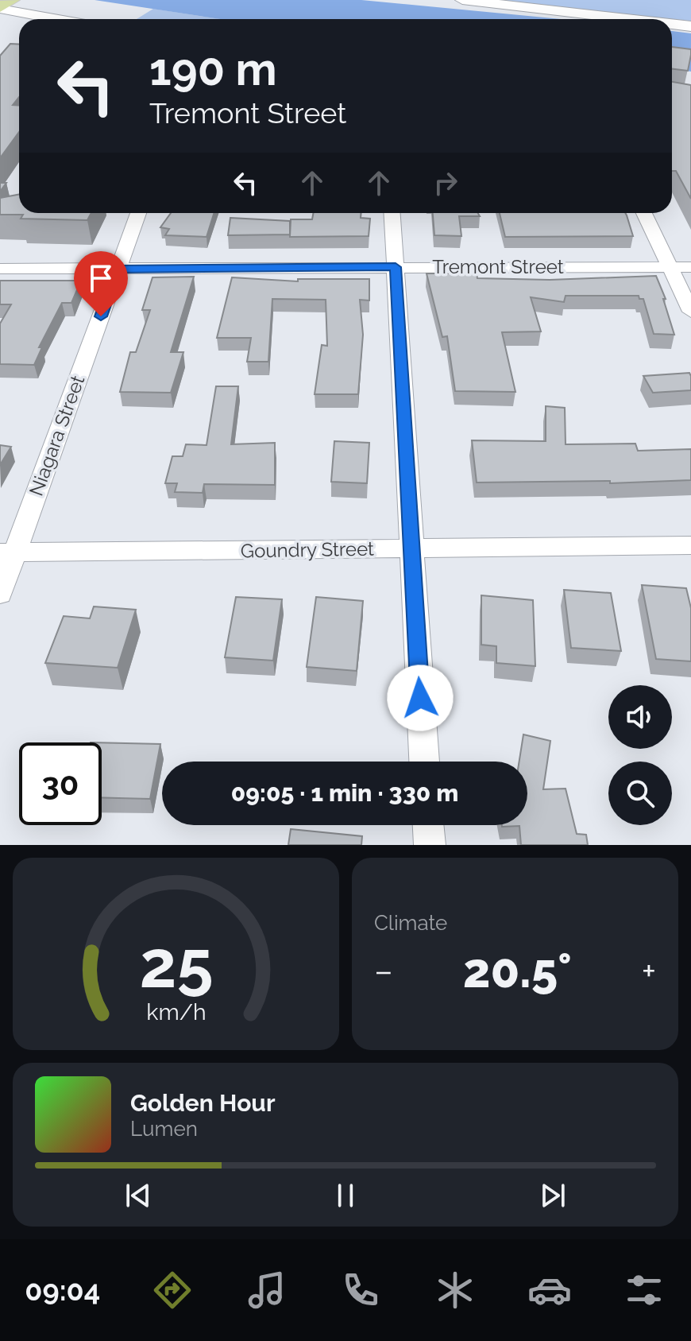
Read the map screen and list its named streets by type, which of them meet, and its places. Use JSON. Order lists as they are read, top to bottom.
{
  "streets": {
    "street": ["Tremont Street", "Niagara Street", "Goundry Street"]
  },
  "crossings": [
    ["Tremont Street", "Niagara Street"],
    ["Niagara Street", "Goundry Street"]
  ],
  "page": {
    "turn": ["190 m", "Tremont Street"],
    "limit": "30",
    "trip": "09:05 · 1 min · 330 m",
    "tile": "Climate",
    "heat": ["−", "20.5°", "+"],
    "song": ["Golden Hour", "Lumen"],
    "tabs": "09:04",
    "gauge": ["25", "km/h"]
  }
}
